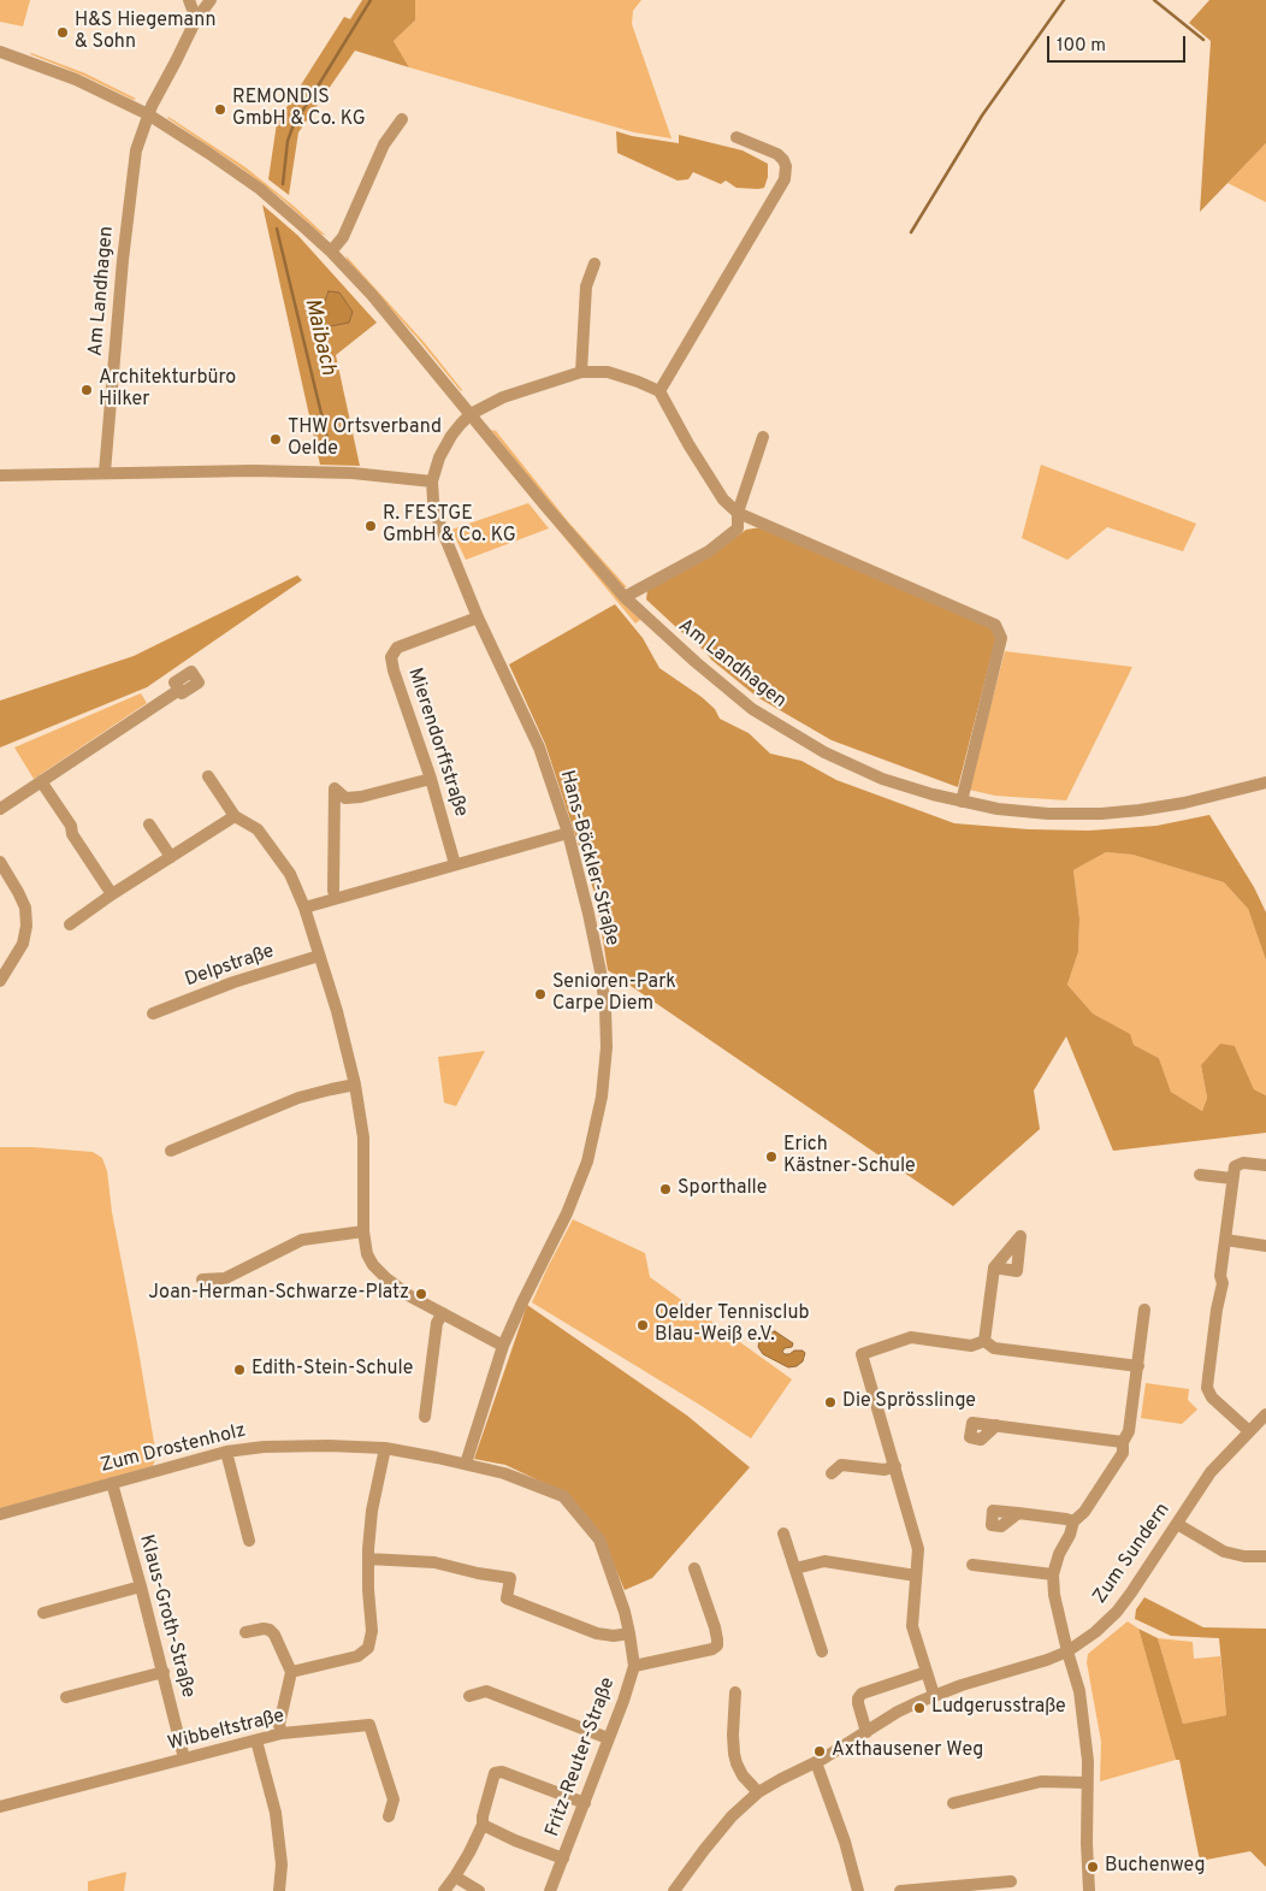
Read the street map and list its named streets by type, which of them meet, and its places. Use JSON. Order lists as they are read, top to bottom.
{
  "streets": {
    "street": [
      "Am Landhagen",
      "Mierendorffstraße",
      "Hans-Böckler-Straße",
      "Delpstraße",
      "Zum Drostenholz",
      "Zum Sundern",
      "Klaus-Groth-Straße",
      "Wibbeltstraße",
      "Fritz-Reuter-Straße"
    ]
  },
  "crossings": [
    ["Am Landhagen", "Hans-Böckler-Straße"],
    ["Mierendorffstraße", "Hans-Böckler-Straße"],
    ["Hans-Böckler-Straße", "Zum Drostenholz"],
    ["Hans-Böckler-Straße", "Fritz-Reuter-Straße"],
    ["Zum Drostenholz", "Klaus-Groth-Straße"],
    ["Zum Drostenholz", "Fritz-Reuter-Straße"],
    ["Klaus-Groth-Straße", "Wibbeltstraße"]
  ],
  "water": ["Maibach"],
  "places": [
    "H&S Hiegemann & Sohn",
    "REMONDIS GmbH & Co. KG",
    "Architekturbüro Hilker",
    "THW Ortsverband Oelde",
    "R. FESTGE GmbH & Co. KG",
    "Senioren-Park Carpe Diem",
    "Erich Kästner-Schule",
    "Sporthalle",
    "Joan-Herman-Schwarze-Platz",
    "Oelder Tennisclub Blau-Weiß e.V.",
    "Edith-Stein-Schule",
    "Die Sprösslinge",
    "Ludgerusstraße",
    "Axthausener Weg",
    "Buchenweg"
  ],
  "scale_bar": "100 m"
}
